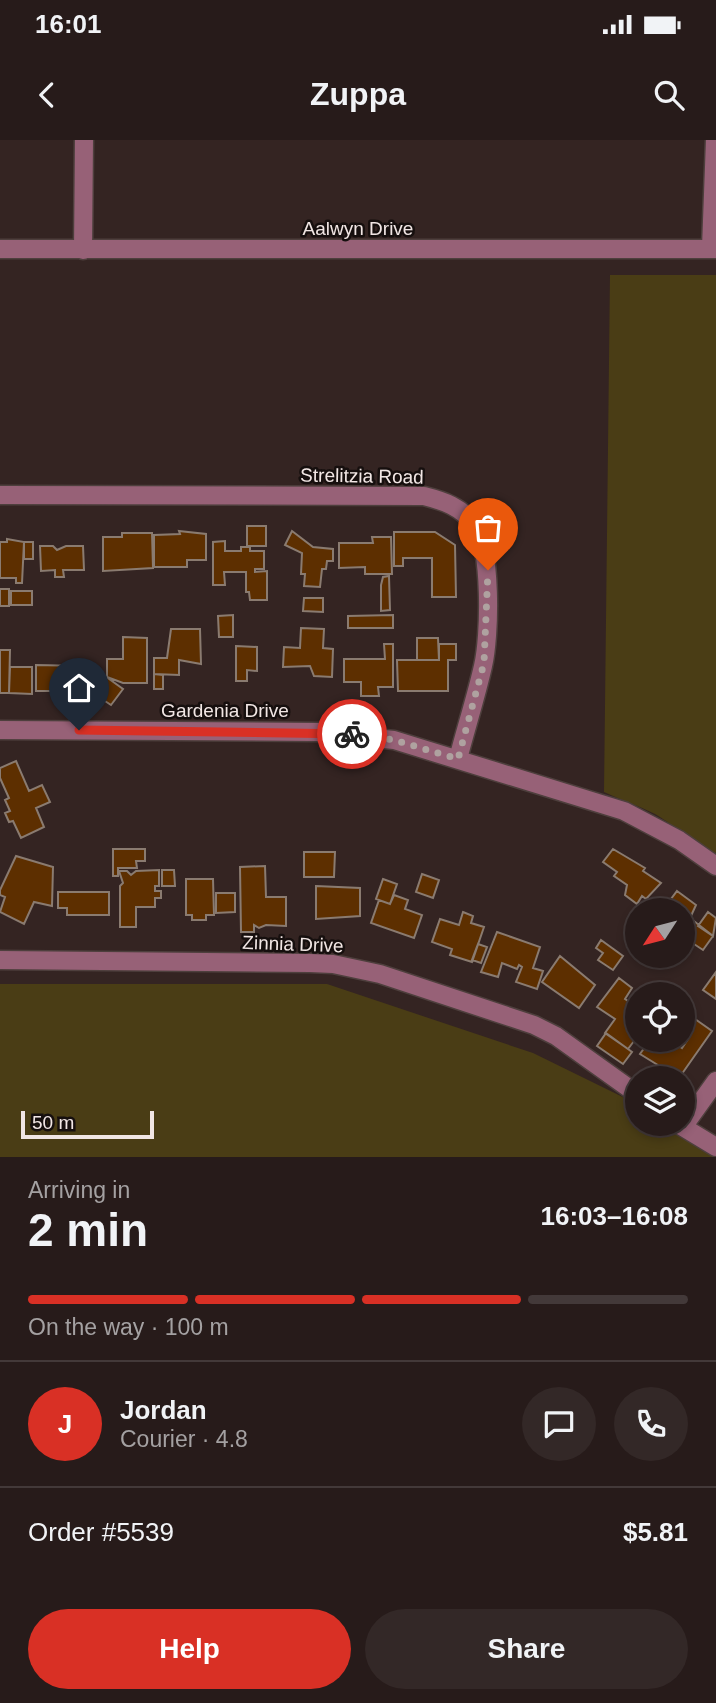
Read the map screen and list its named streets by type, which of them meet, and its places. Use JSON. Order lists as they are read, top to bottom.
{
  "streets": {
    "street": [
      "Aalwyn Drive",
      "Strelitzia Road",
      "Gardenia Drive",
      "Zinnia Drive"
    ]
  },
  "crossings": [
    ["Strelitzia Road", "Gardenia Drive"]
  ],
  "scale_bar": "50 m",
  "north": "bottom left",
  "page": {
    "status": "16:01",
    "header": "Zuppa",
    "scale": "50 m",
    "heading": ["2 min", "Arriving in", "16:03–16:08"],
    "panel": [
      "Jordan",
      "Courier · 4.8",
      "Order #5539",
      "$5.81"
    ],
    "bar": "On the way · 100 m",
    "round": "J",
    "buttons": ["Help", "Share"]
  }
}
